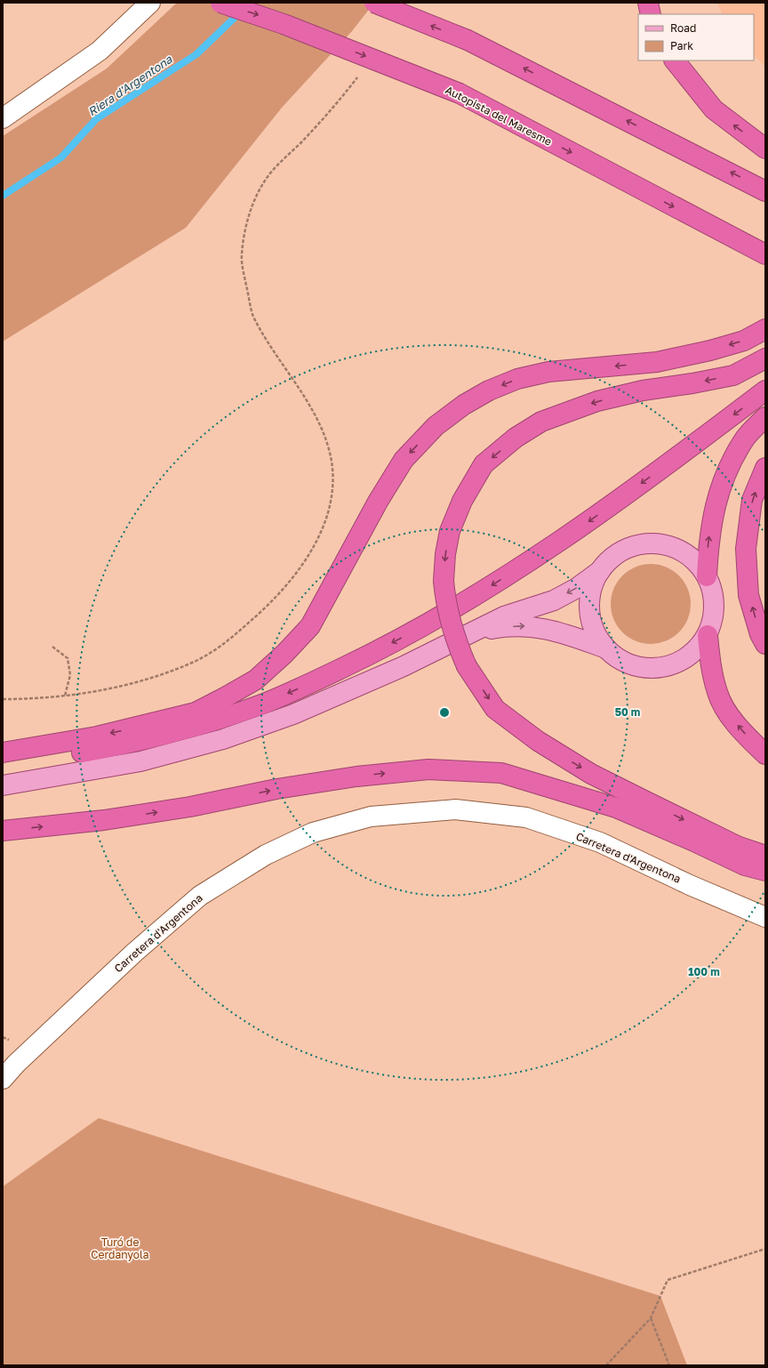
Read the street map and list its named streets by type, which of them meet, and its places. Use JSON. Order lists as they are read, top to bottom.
{
  "streets": {
    "highway": ["Autopista del Maresme"],
    "street": ["Carretera d'Argentona"]
  },
  "water": ["Riera d'Argentona"],
  "parks": ["Turó de Cerdanyola"],
  "legend": ["Road", "Park"],
  "rings": ["50 m", "100 m"]
}
